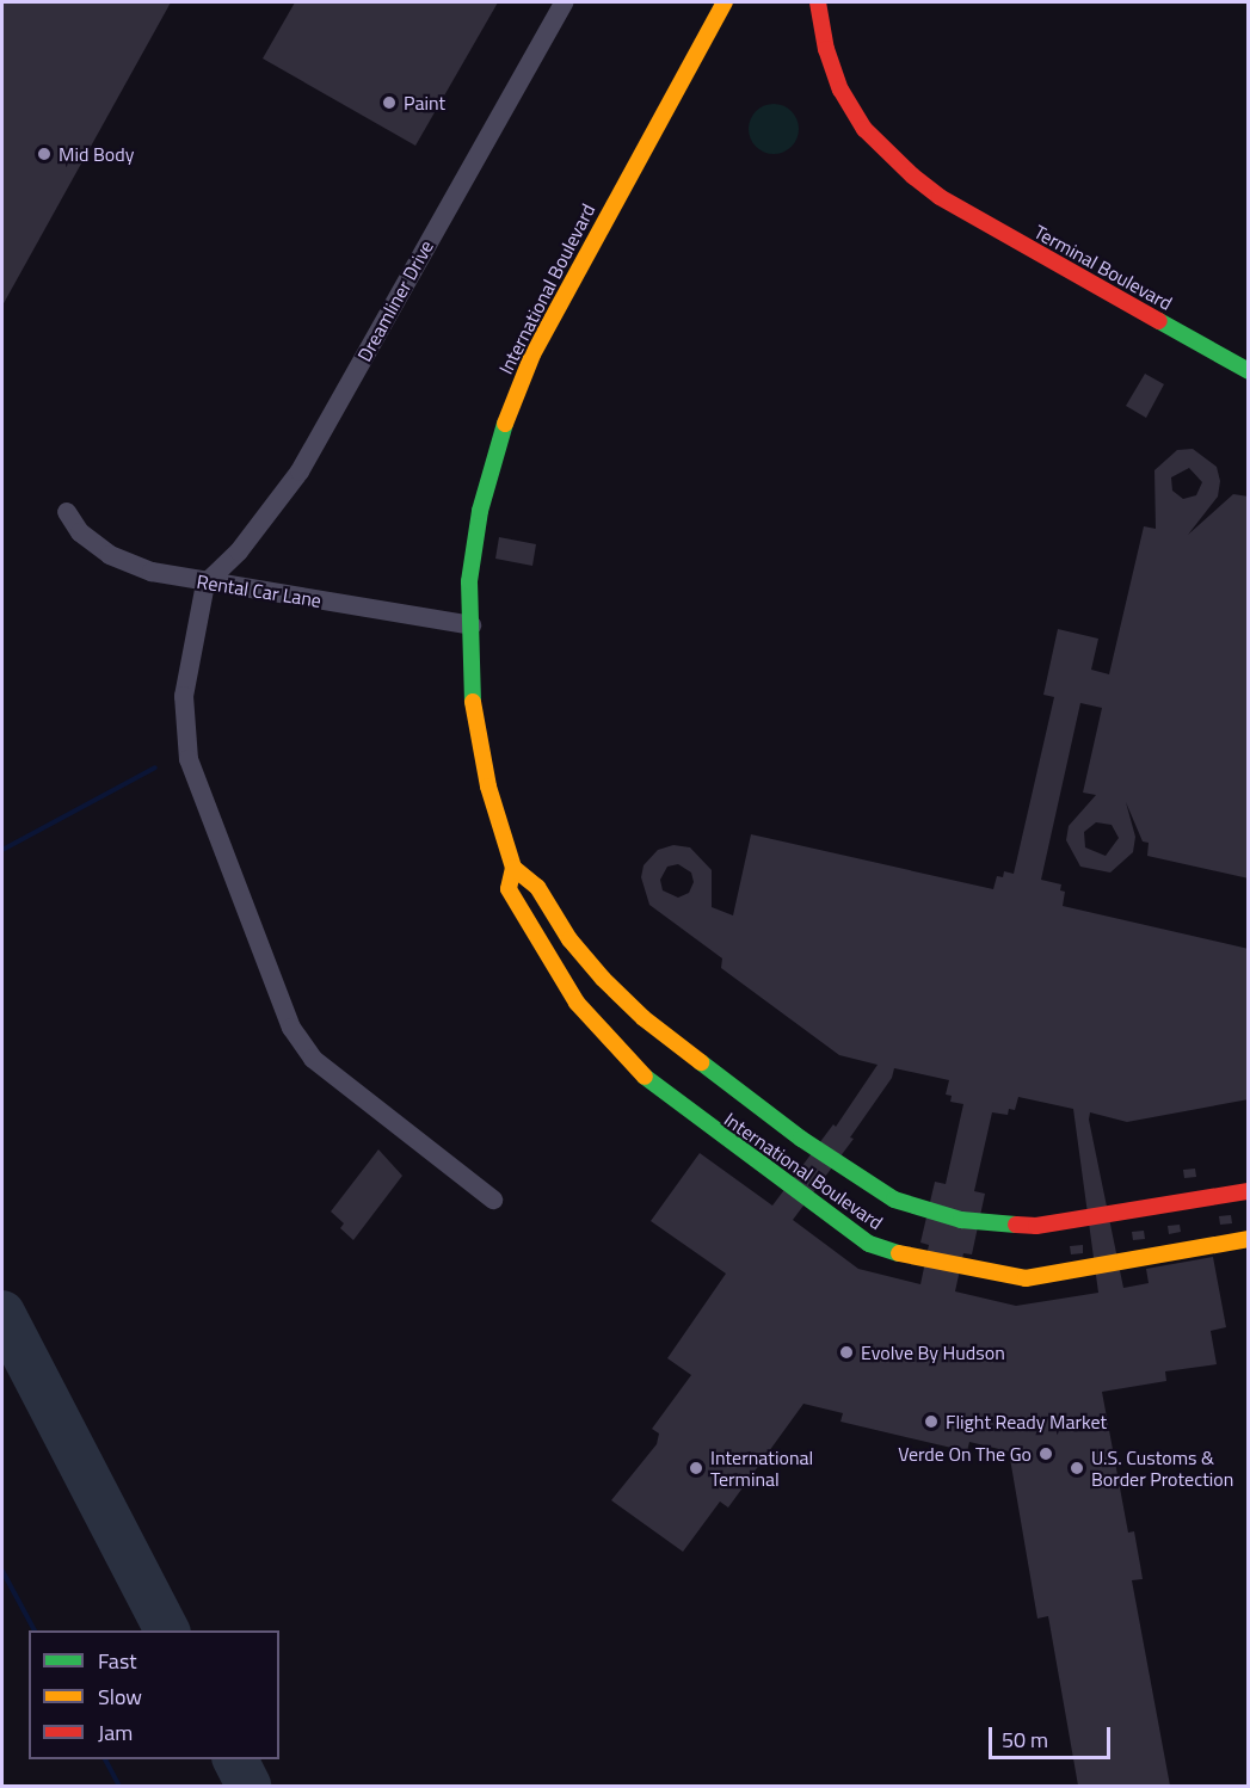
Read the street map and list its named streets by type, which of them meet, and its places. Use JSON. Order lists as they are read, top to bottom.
{
  "streets": {
    "main road": ["Terminal Boulevard", "International Boulevard"],
    "street": ["Dreamliner Drive", "Rental Car Lane"]
  },
  "crossings": [
    ["International Boulevard", "Rental Car Lane"],
    ["Dreamliner Drive", "Rental Car Lane"]
  ],
  "places": [
    "Paint",
    "Mid Body",
    "Evolve By Hudson",
    "Flight Ready Market",
    "Verde On The Go",
    "International Terminal",
    "U.S. Customs & Border Protection"
  ],
  "legend": ["Fast", "Slow", "Jam"],
  "scale_bar": "50 m"
}
